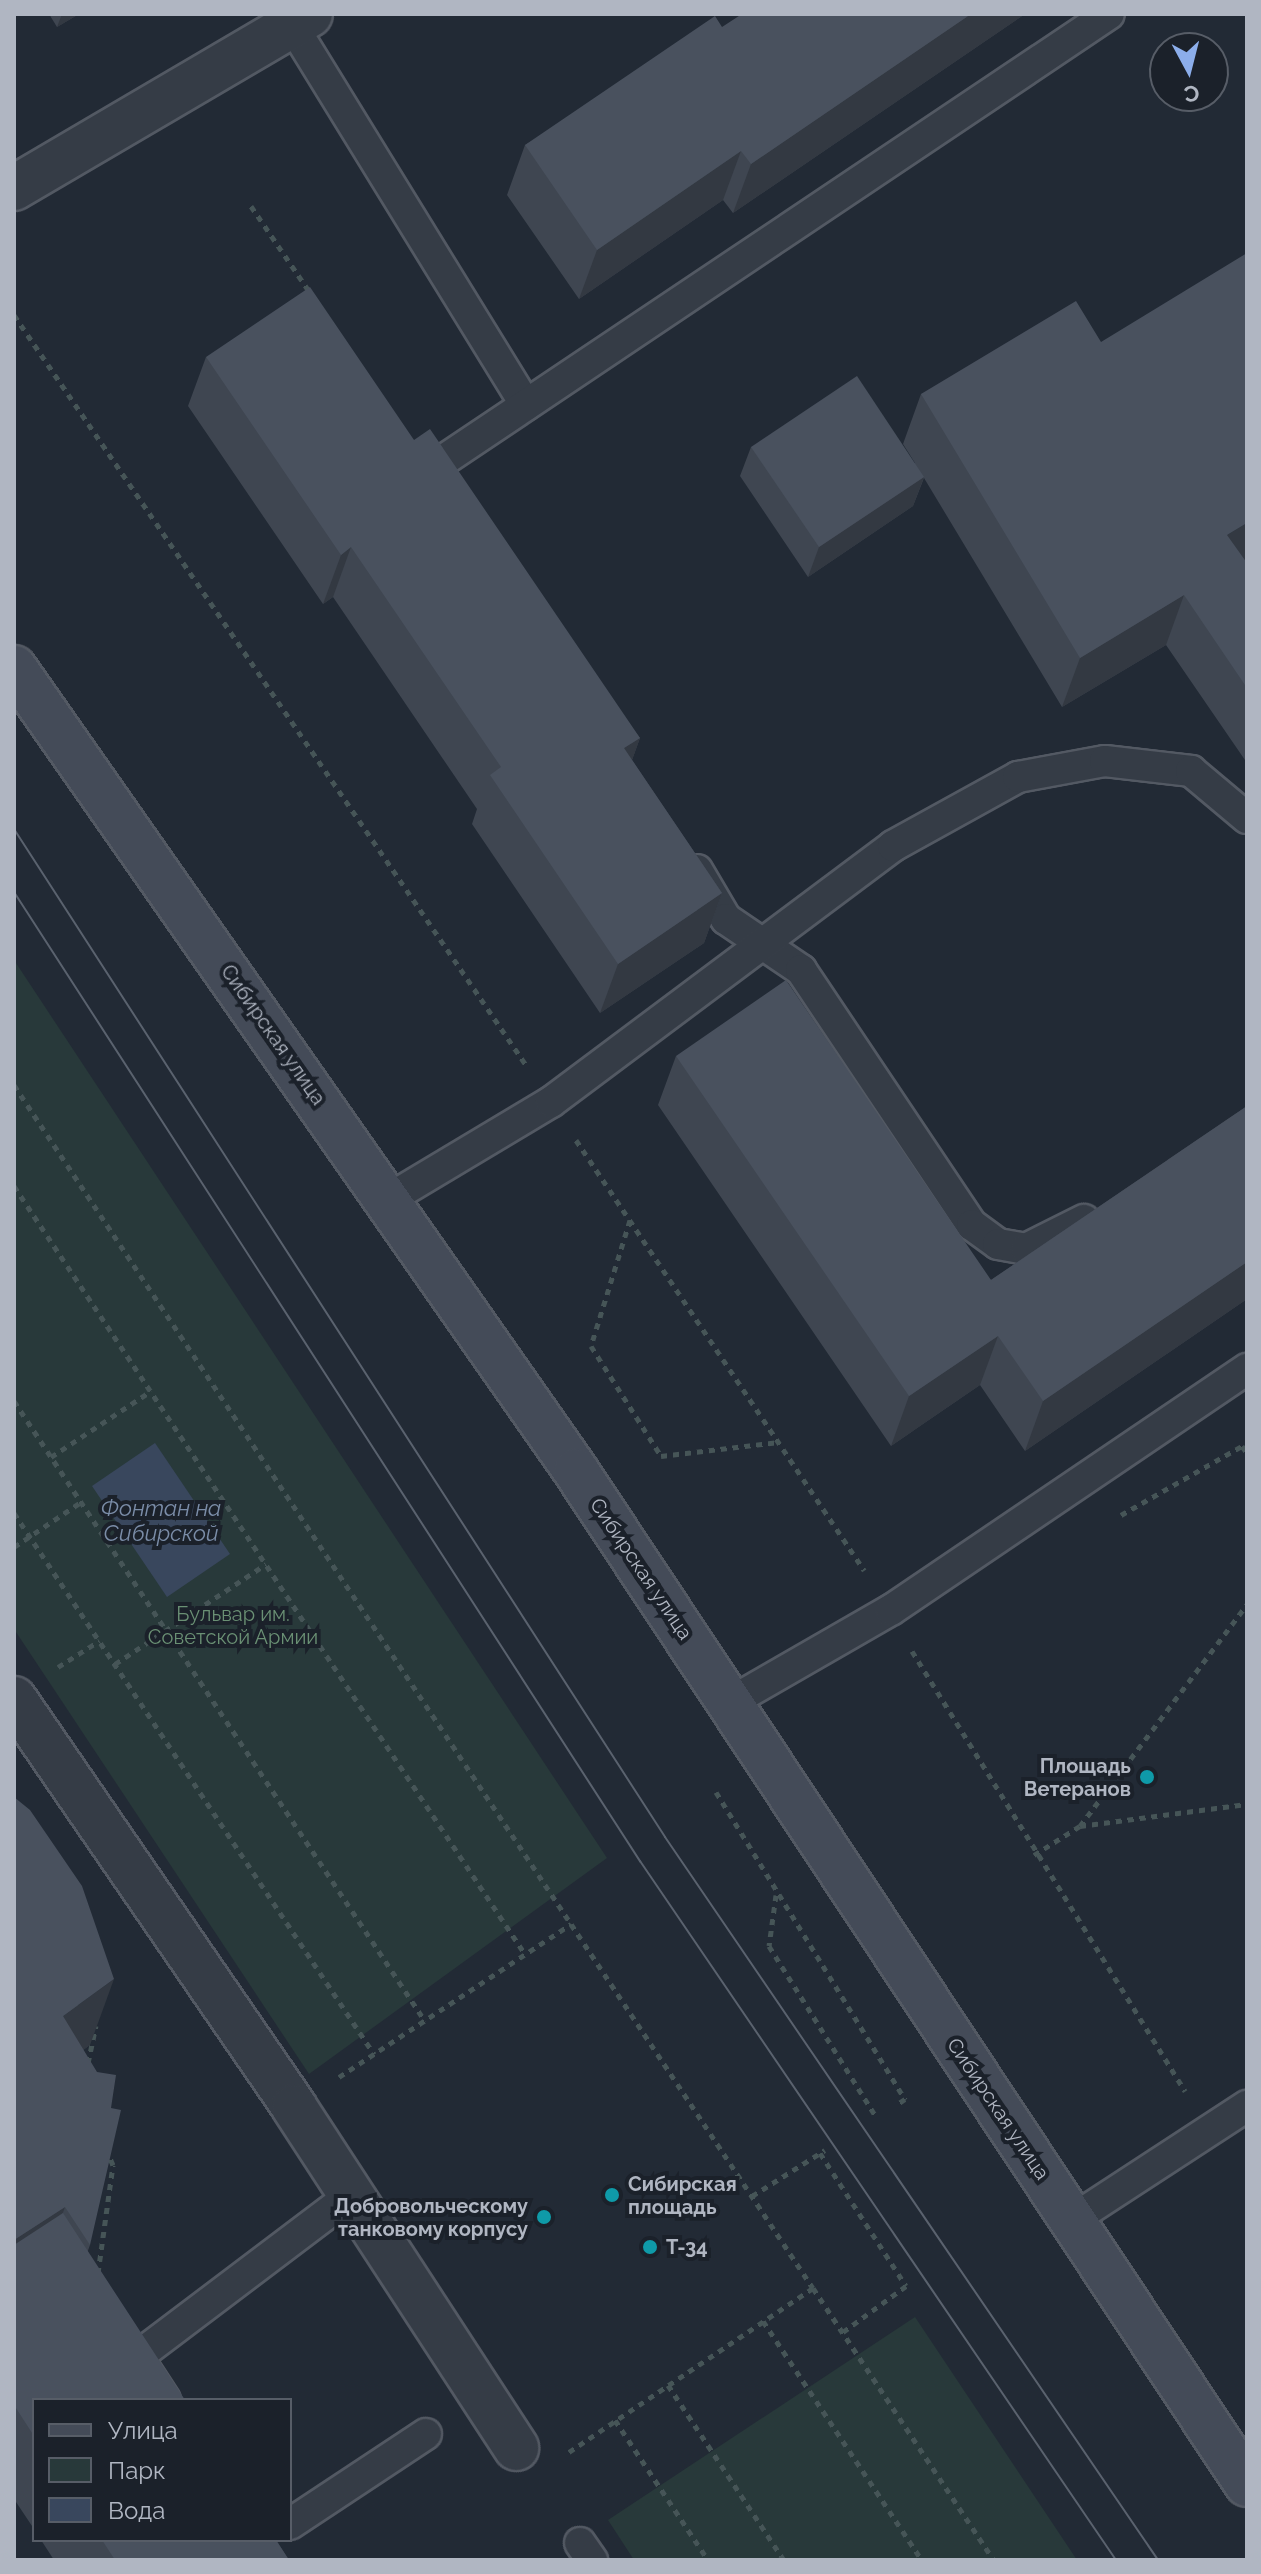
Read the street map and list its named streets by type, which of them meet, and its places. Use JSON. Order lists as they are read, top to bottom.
{
  "streets": {
    "main road": ["Сибирская улица"]
  },
  "water": ["Фонтан на Сибирской"],
  "parks": ["Бульвар им. Советской Армии"],
  "places": [
    "Площадь Ветеранов",
    "Сибирская площадь",
    "Добровольческому танковому корпусу",
    "T-34"
  ],
  "legend": ["Улица", "Парк", "Вода"],
  "north": "bottom"
}
